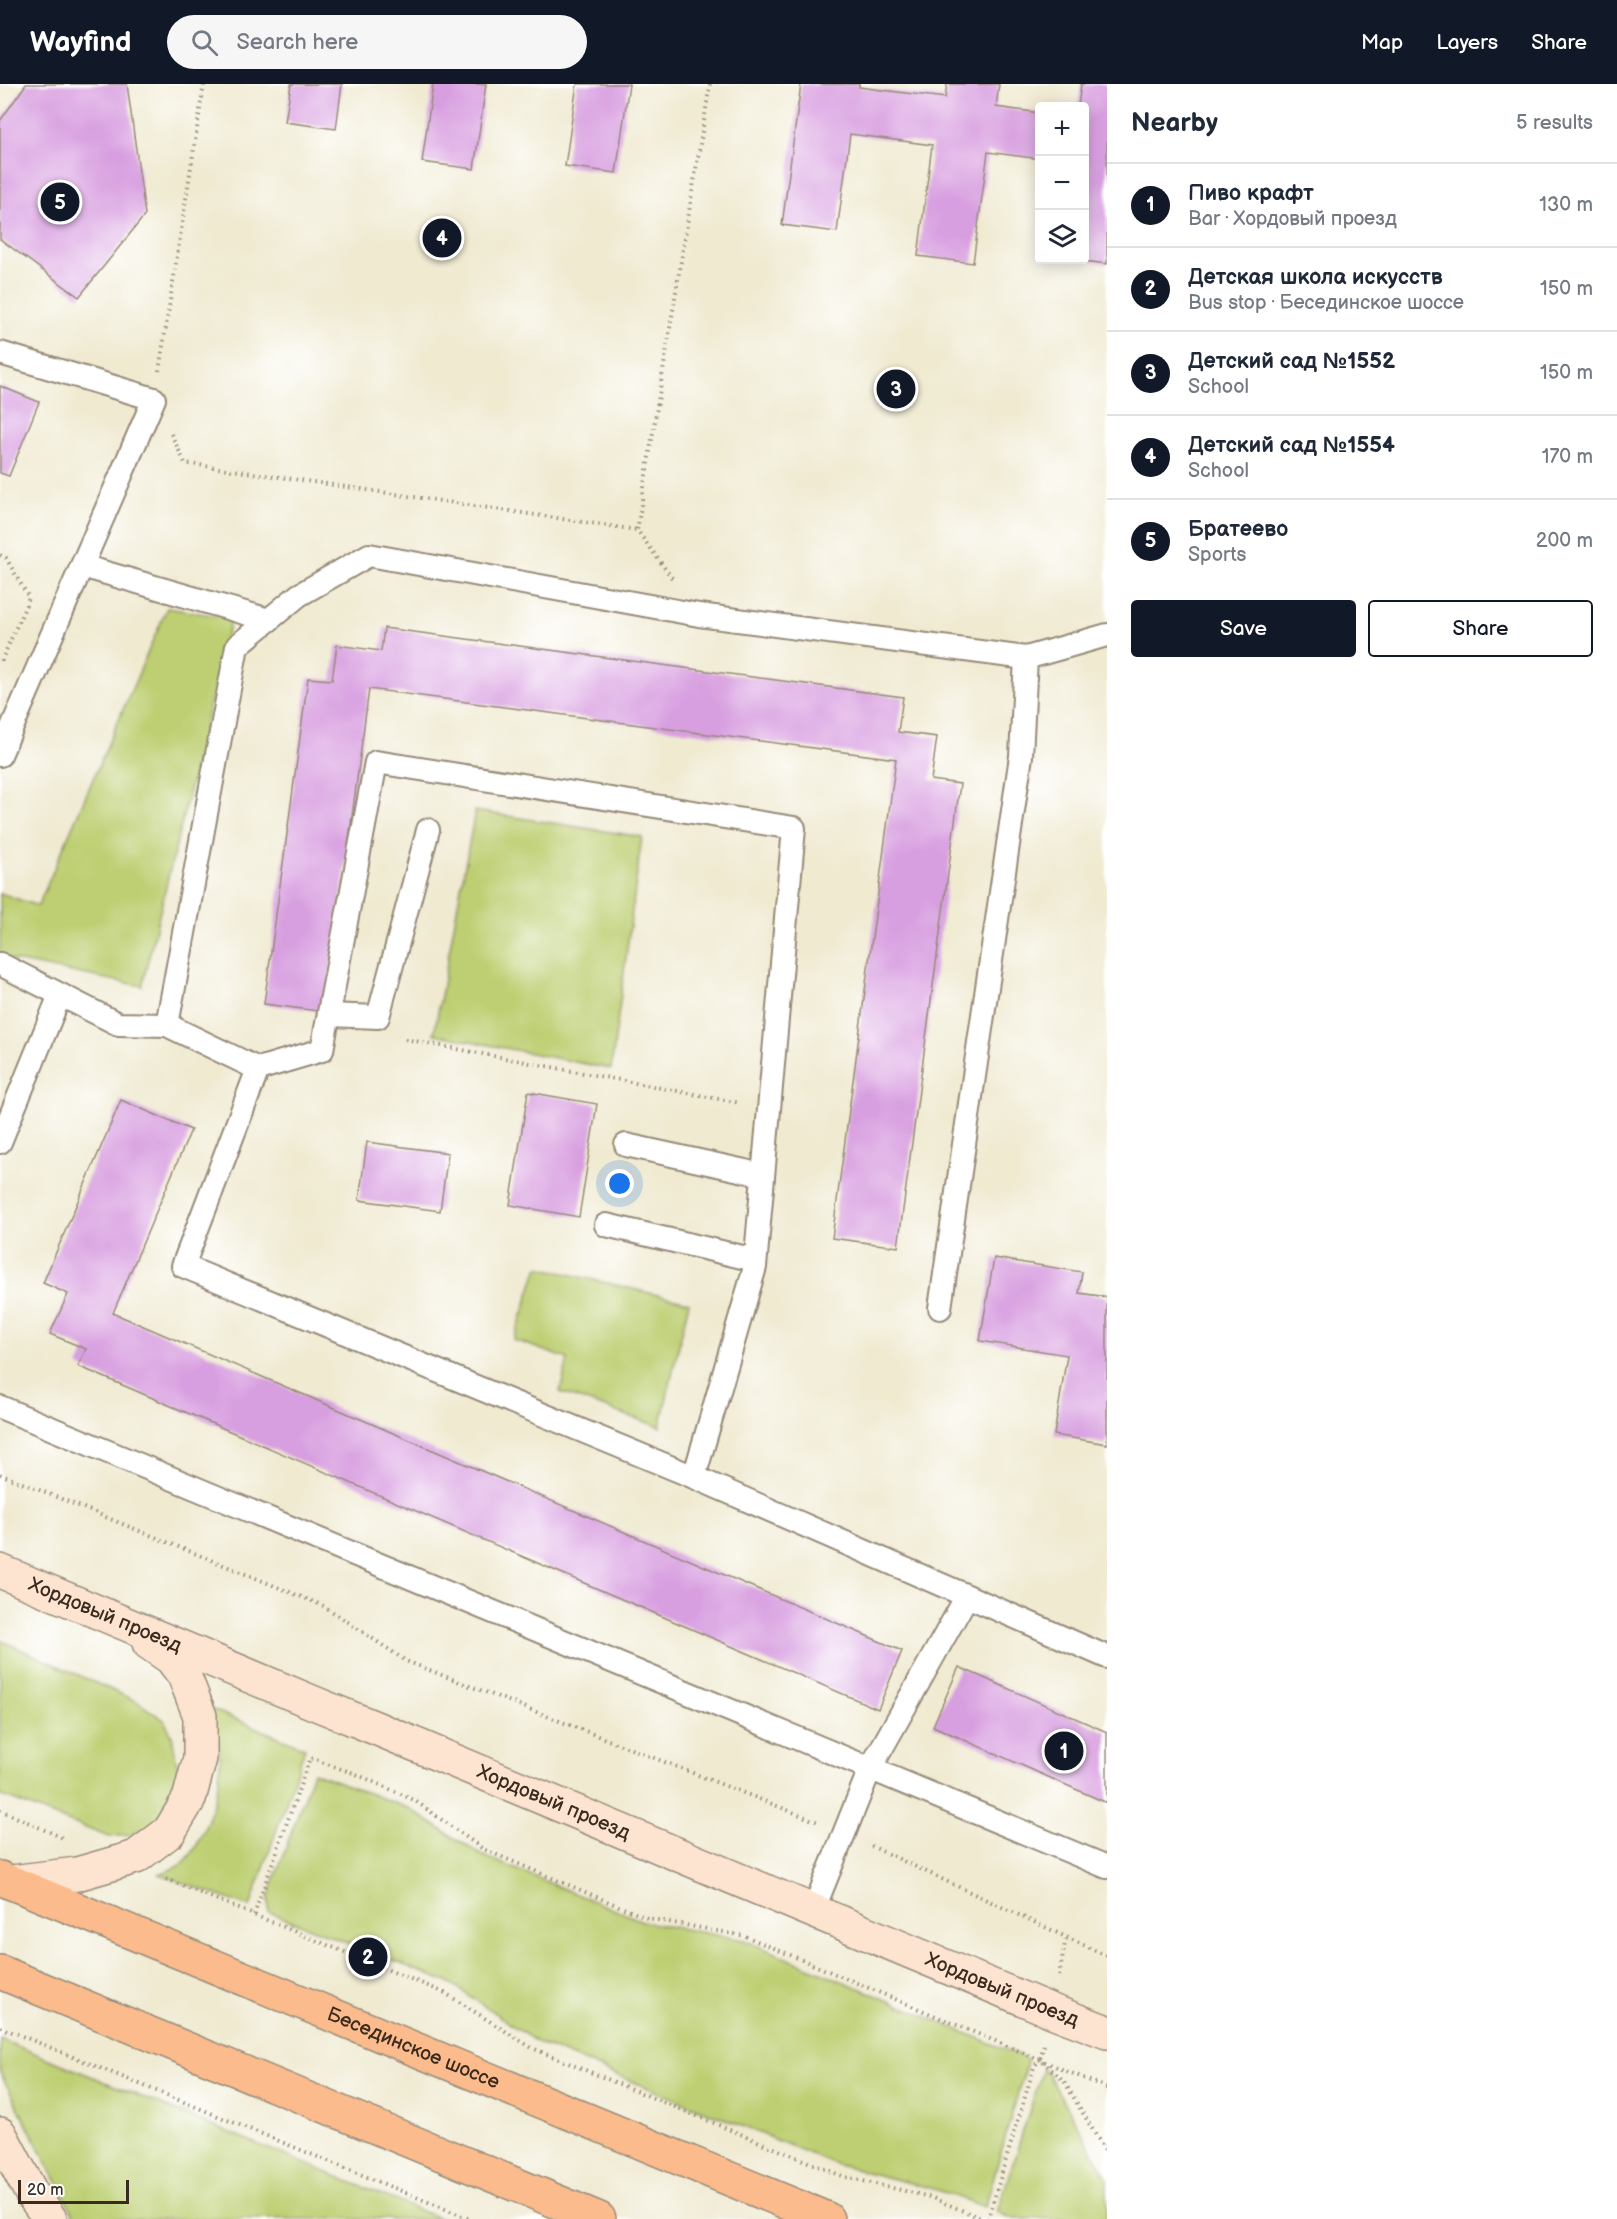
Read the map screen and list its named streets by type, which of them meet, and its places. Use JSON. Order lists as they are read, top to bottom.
{
  "streets": {
    "main road": ["Хордовый проезд", "Бесединское шоссе"]
  },
  "scale_bar": "20 m",
  "page": {
    "header": "Wayfind",
    "search": "Search here",
    "nav": ["Map", "Layers", "Share"],
    "heading": ["Nearby", "5 results"],
    "map_buttons": ["+", "−"],
    "list": [
      {
        "mark": "1",
        "name": "Пиво крафт",
        "note": "Bar · Хордовый проезд",
        "value": "130 m"
      },
      {
        "mark": "2",
        "name": "Детская школа искусств",
        "note": "Bus stop · Бесединское шоссе",
        "value": "150 m"
      },
      {
        "mark": "3",
        "name": "Детский сад №1552",
        "note": "School",
        "value": "150 m"
      },
      {
        "mark": "4",
        "name": "Детский сад №1554",
        "note": "School",
        "value": "170 m"
      },
      {
        "mark": "5",
        "name": "Братеево",
        "note": "Sports",
        "value": "200 m"
      }
    ],
    "pins": [
      "5",
      "4",
      "3",
      "1",
      "2"
    ],
    "buttons": ["Save", "Share"],
    "scale": "20 m"
  }
}
